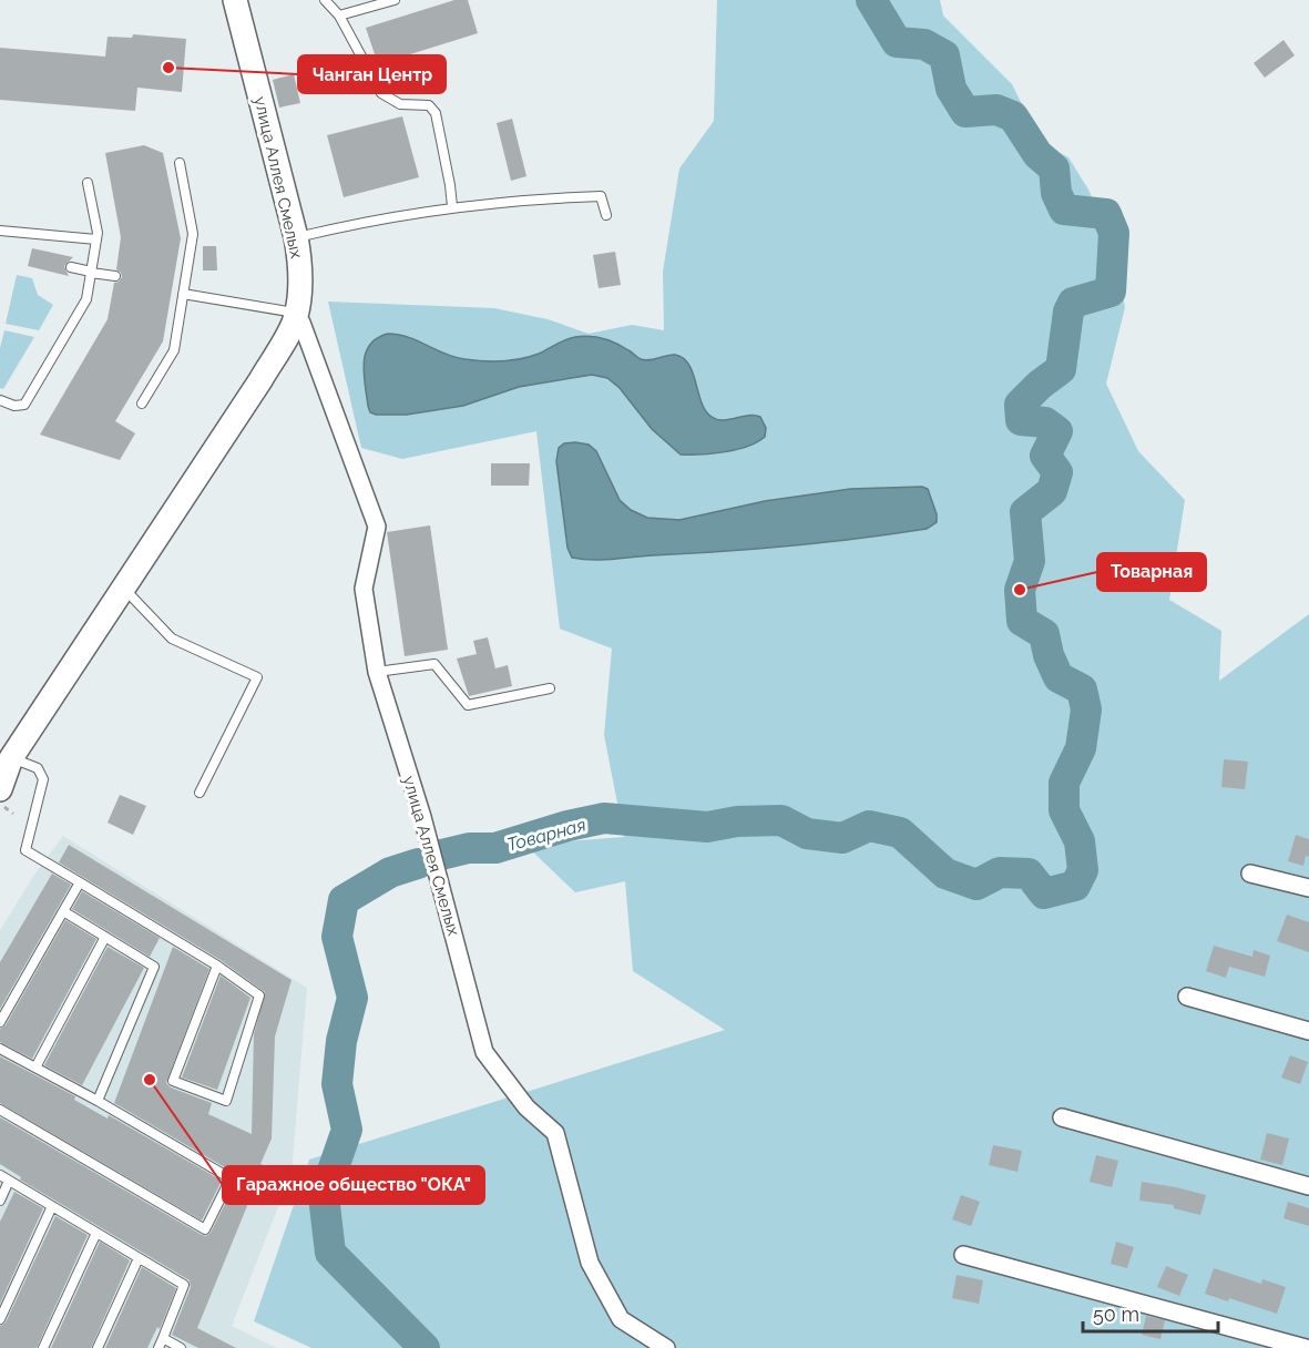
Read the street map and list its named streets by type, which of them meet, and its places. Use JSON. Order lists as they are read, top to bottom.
{
  "streets": {
    "main road": ["улица Аллея Смелых"]
  },
  "water": ["Товарная"],
  "places": ["Чанган Центр", "Товарная", "Гаражное общество \"ОКА\""],
  "scale_bar": "50 m"
}
